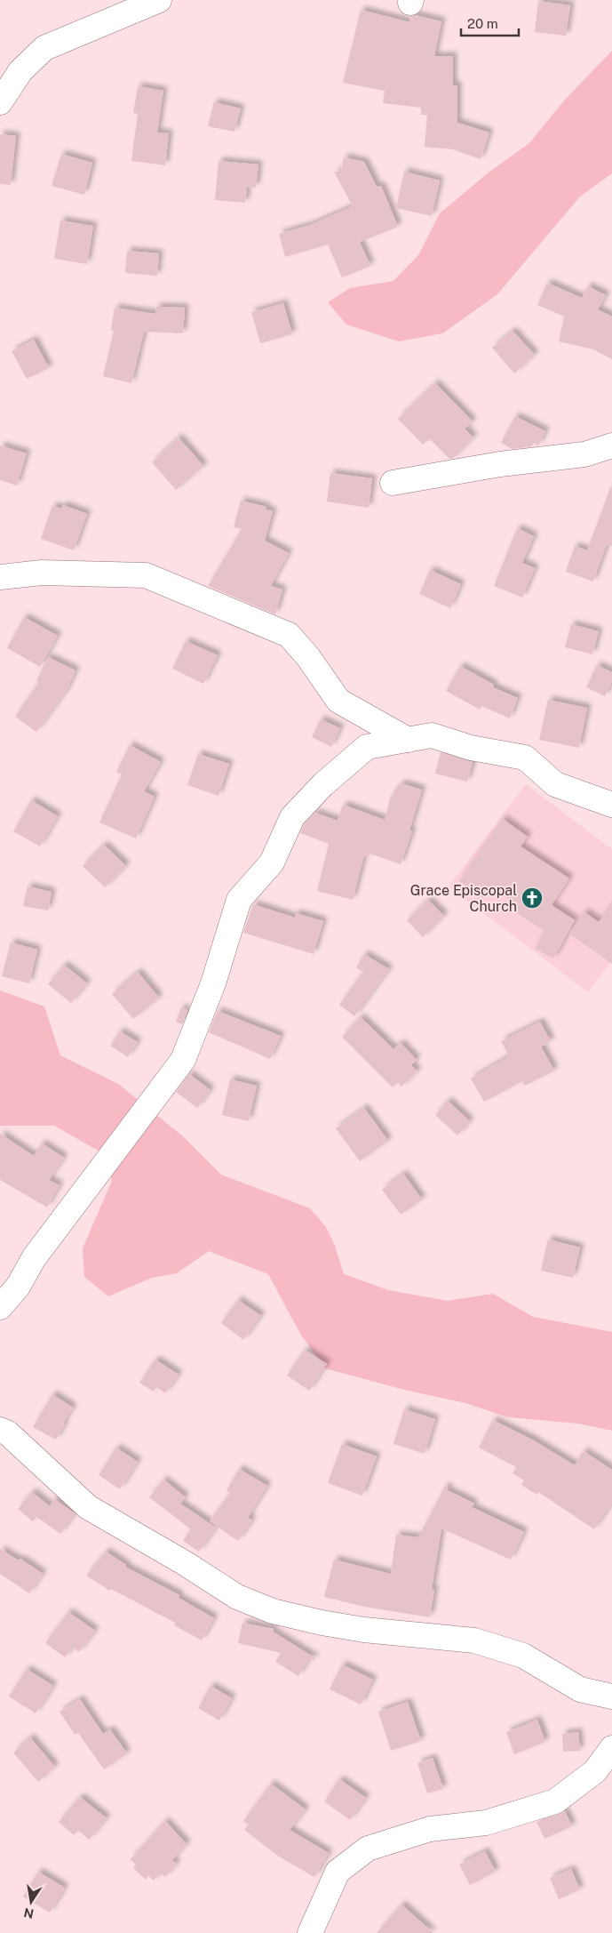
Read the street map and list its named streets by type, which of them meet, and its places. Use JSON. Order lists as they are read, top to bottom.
{
  "places": {
    "church": ["Grace Episcopal Church"]
  },
  "scale_bar": "20 m",
  "north": "bottom"
}
